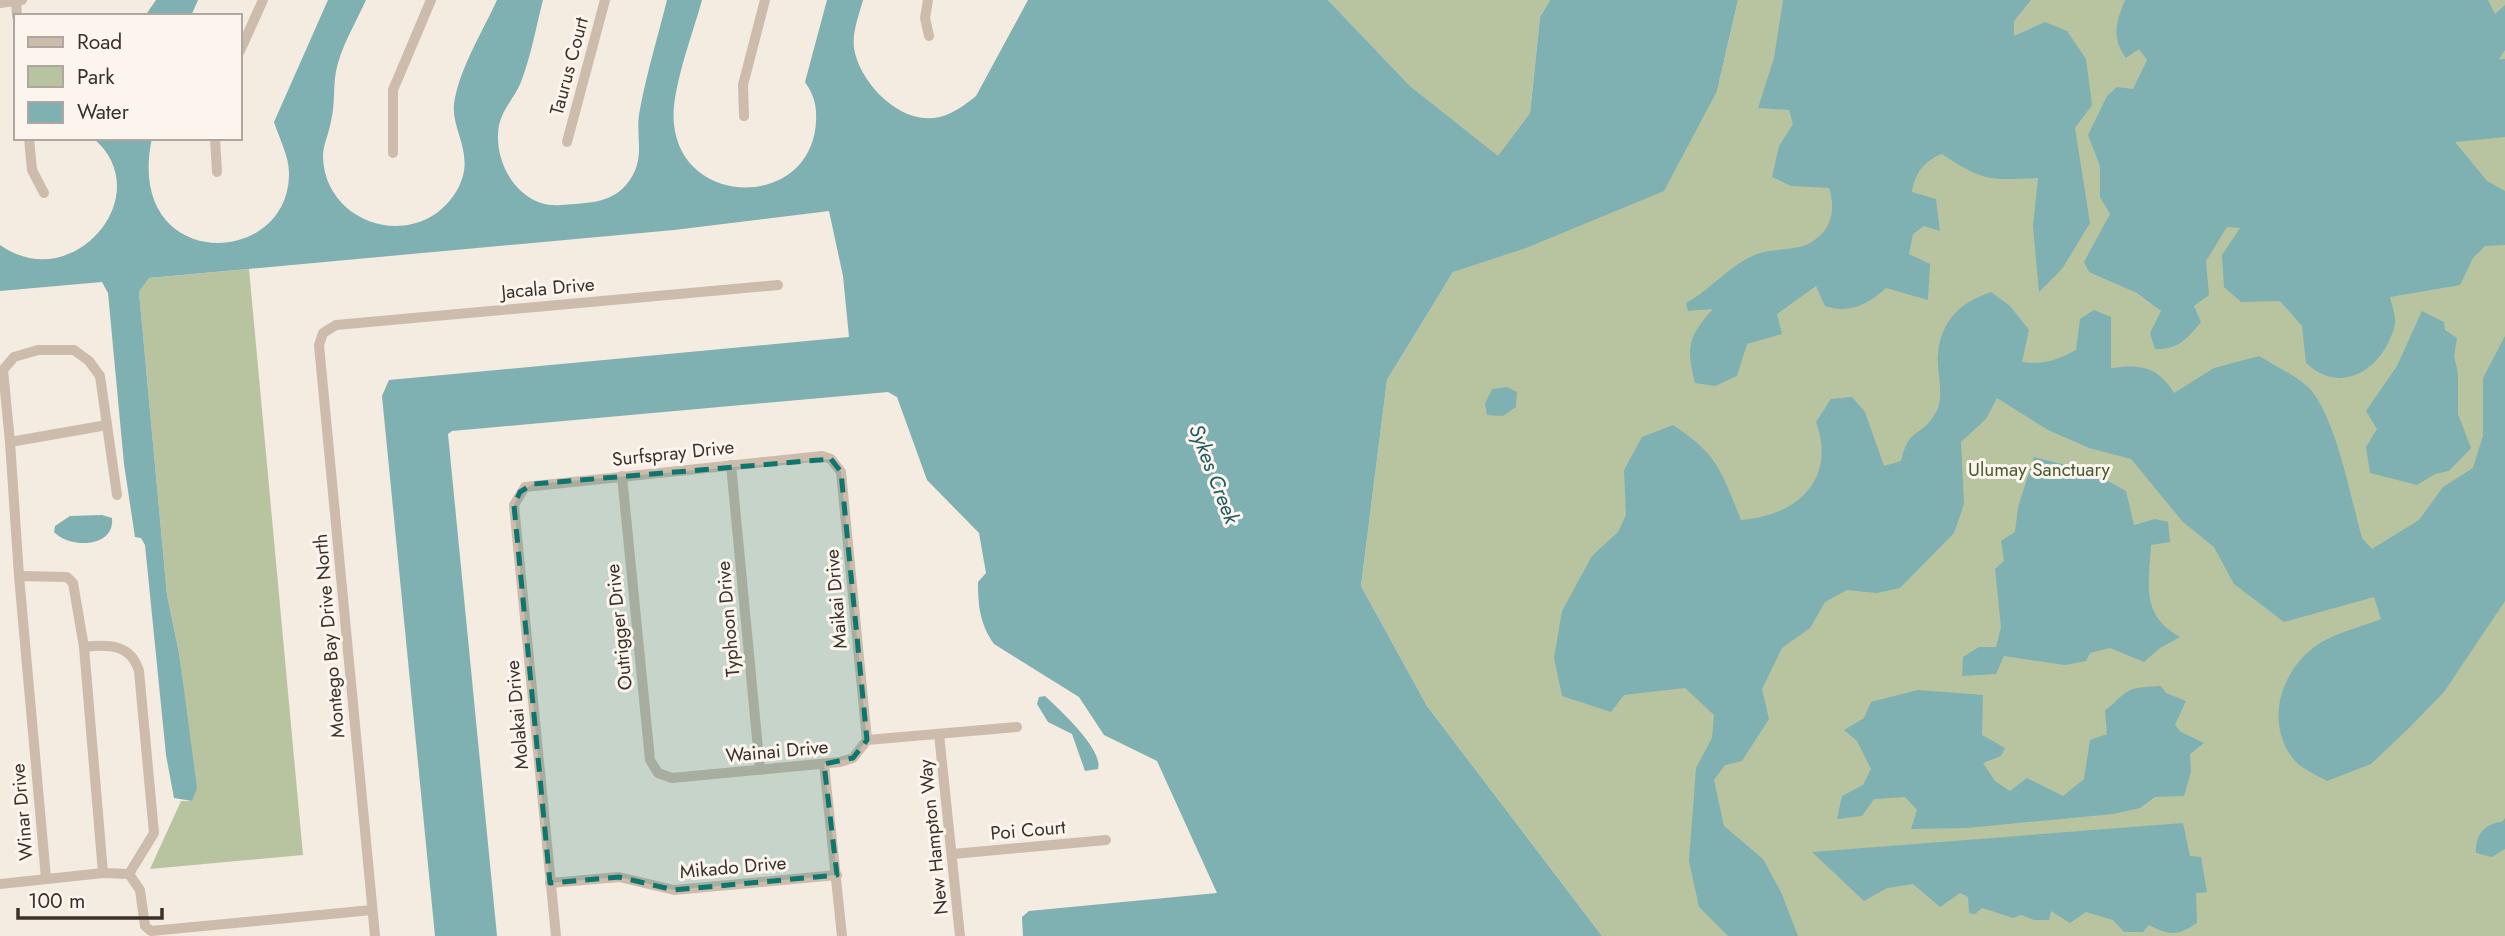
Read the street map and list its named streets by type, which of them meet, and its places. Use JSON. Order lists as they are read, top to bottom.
{
  "streets": {
    "street": [
      "Taurus Court",
      "Jacala Drive",
      "Surfspray Drive",
      "Maikai Drive",
      "Typhoon Drive",
      "Outrigger Drive",
      "Montego Bay Drive North",
      "Molakai Drive",
      "Wainai Drive",
      "Winar Drive",
      "Poi Court",
      "New Hampton Way",
      "Mikado Drive"
    ]
  },
  "crossings": [
    ["Jacala Drive", "Montego Bay Drive North"],
    ["Surfspray Drive", "Maikai Drive"],
    ["Surfspray Drive", "Typhoon Drive"],
    ["Surfspray Drive", "Outrigger Drive"],
    ["Surfspray Drive", "Molakai Drive"],
    ["Maikai Drive", "Wainai Drive"],
    ["Typhoon Drive", "Wainai Drive"],
    ["Outrigger Drive", "Wainai Drive"],
    ["Molakai Drive", "Mikado Drive"],
    ["Poi Court", "New Hampton Way"]
  ],
  "water": ["Sykes Creek"],
  "parks": ["Ulumay Sanctuary"],
  "legend": ["Road", "Park", "Water"],
  "scale_bar": "100 m"
}
